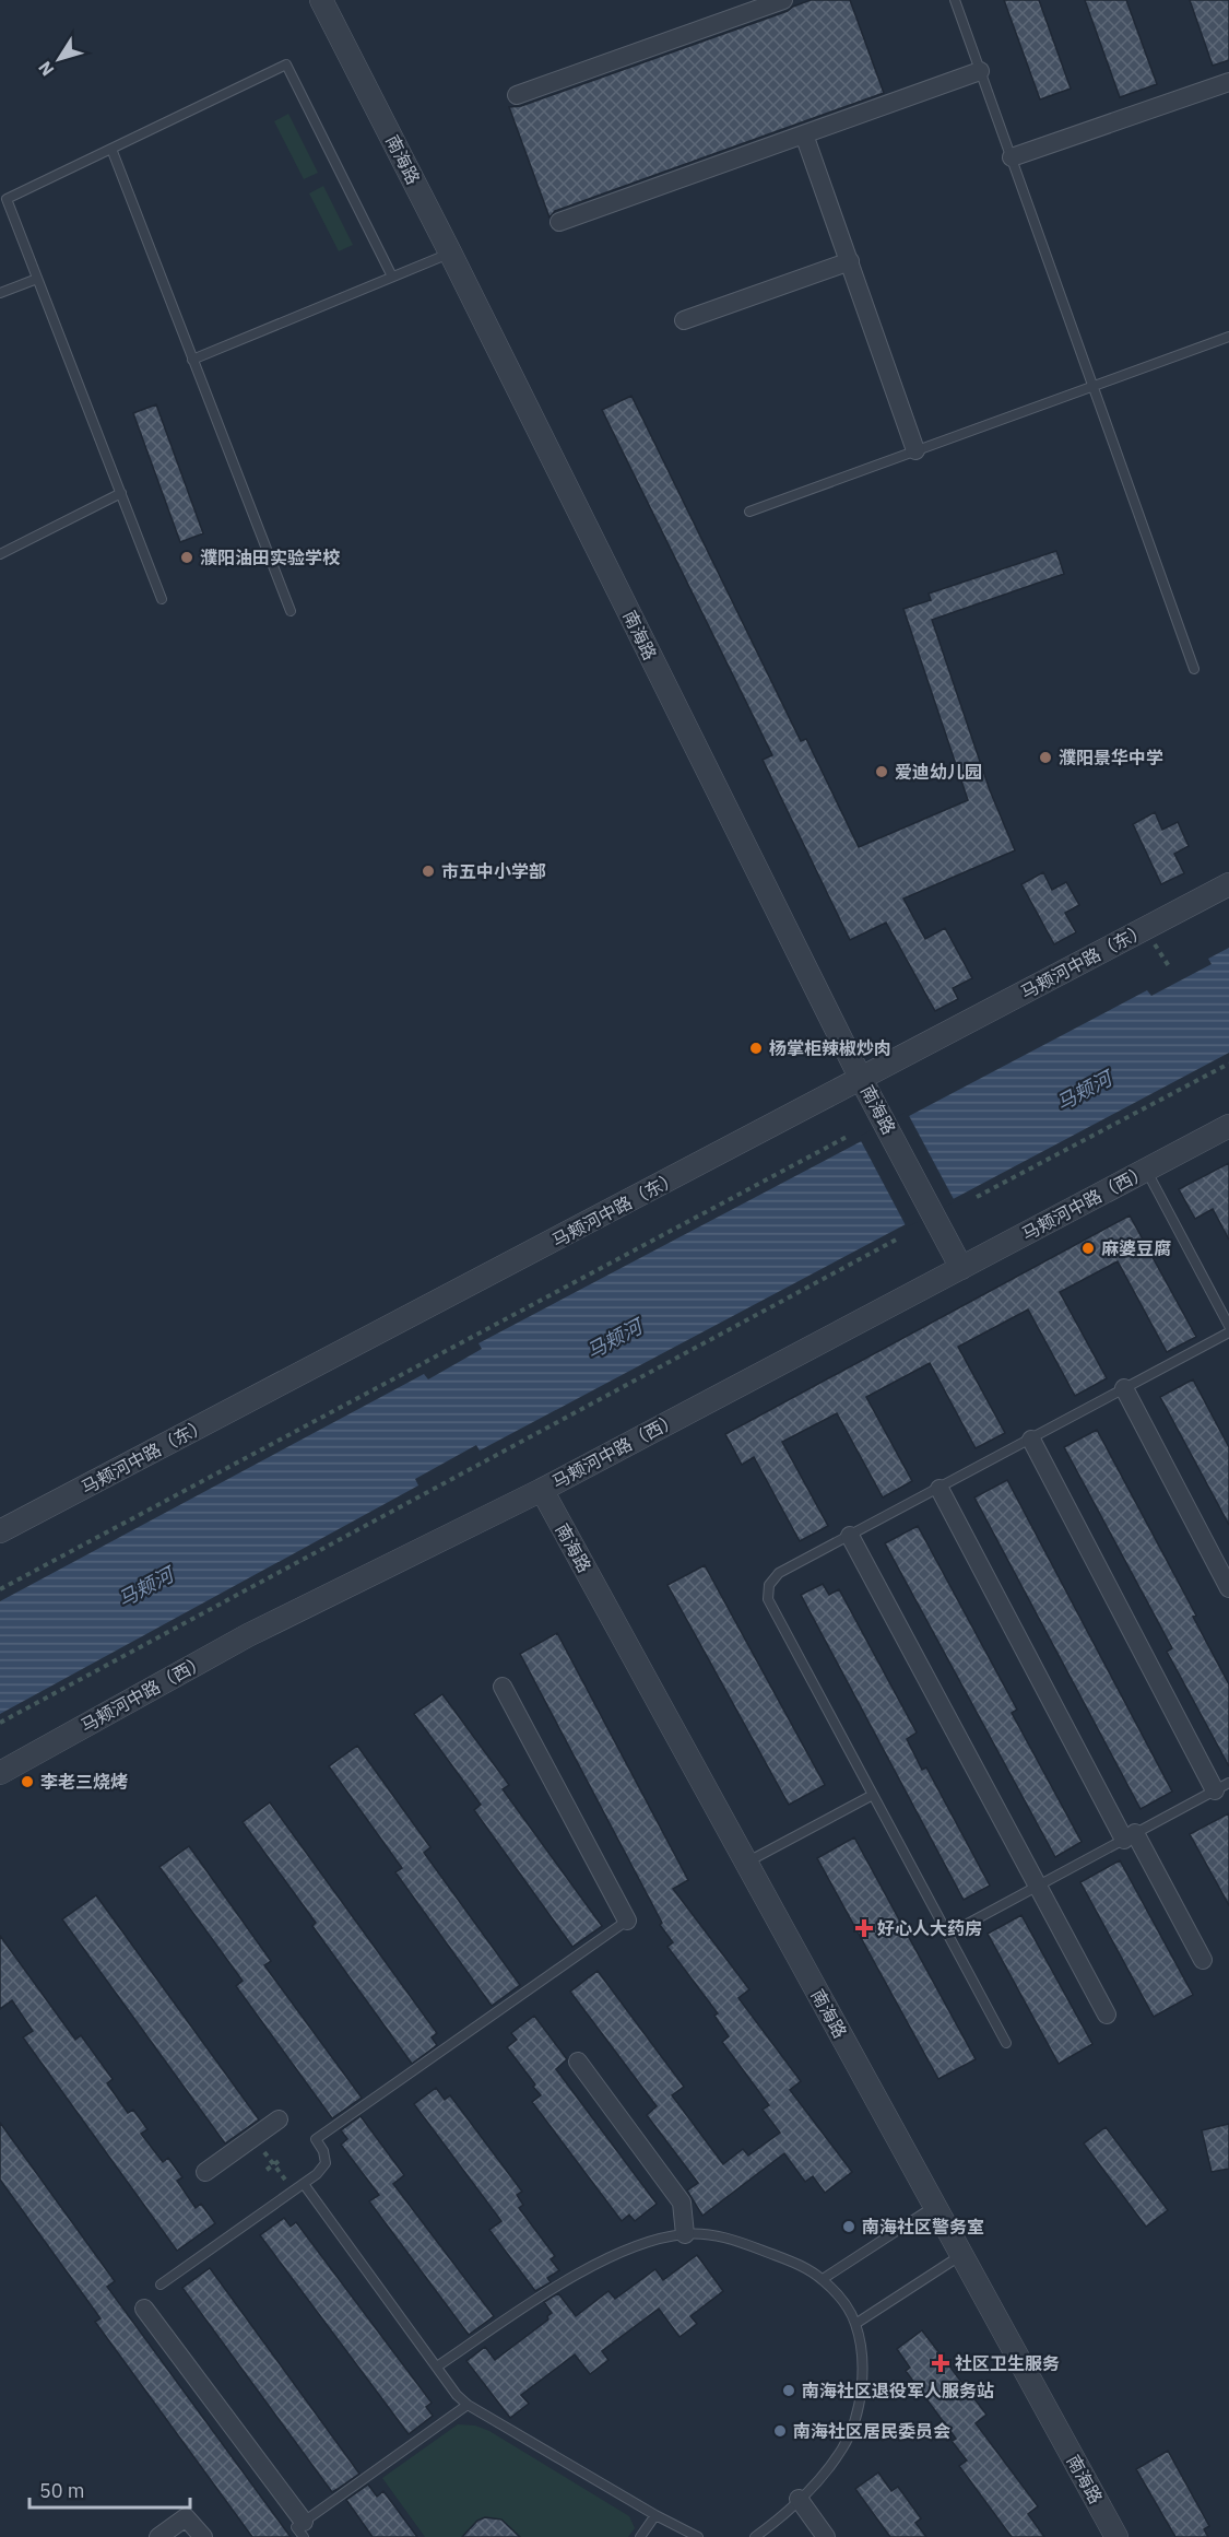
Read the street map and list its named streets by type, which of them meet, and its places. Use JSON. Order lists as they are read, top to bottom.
{
  "streets": {
    "street": ["南海路", "马颊河中路（东）", "马颊河中路（西）"]
  },
  "crossings": [
    ["南海路", "马颊河中路（东）"],
    ["南海路", "马颊河中路（西）"]
  ],
  "water": ["马颊河"],
  "places": {
    "other": [
      "濮阳油田实验学校",
      "濮阳景华中学",
      "爱迪幼儿园",
      "市五中小学部",
      "杨掌柜辣椒炒肉",
      "麻婆豆腐",
      "李老三烧烤",
      "南海社区警务室",
      "南海社区退役军人服务站",
      "南海社区居民委员会"
    ],
    "health": ["好心人大药房", "社区卫生服务"]
  },
  "scale_bar": "50 m",
  "north": "bottom left"
}
